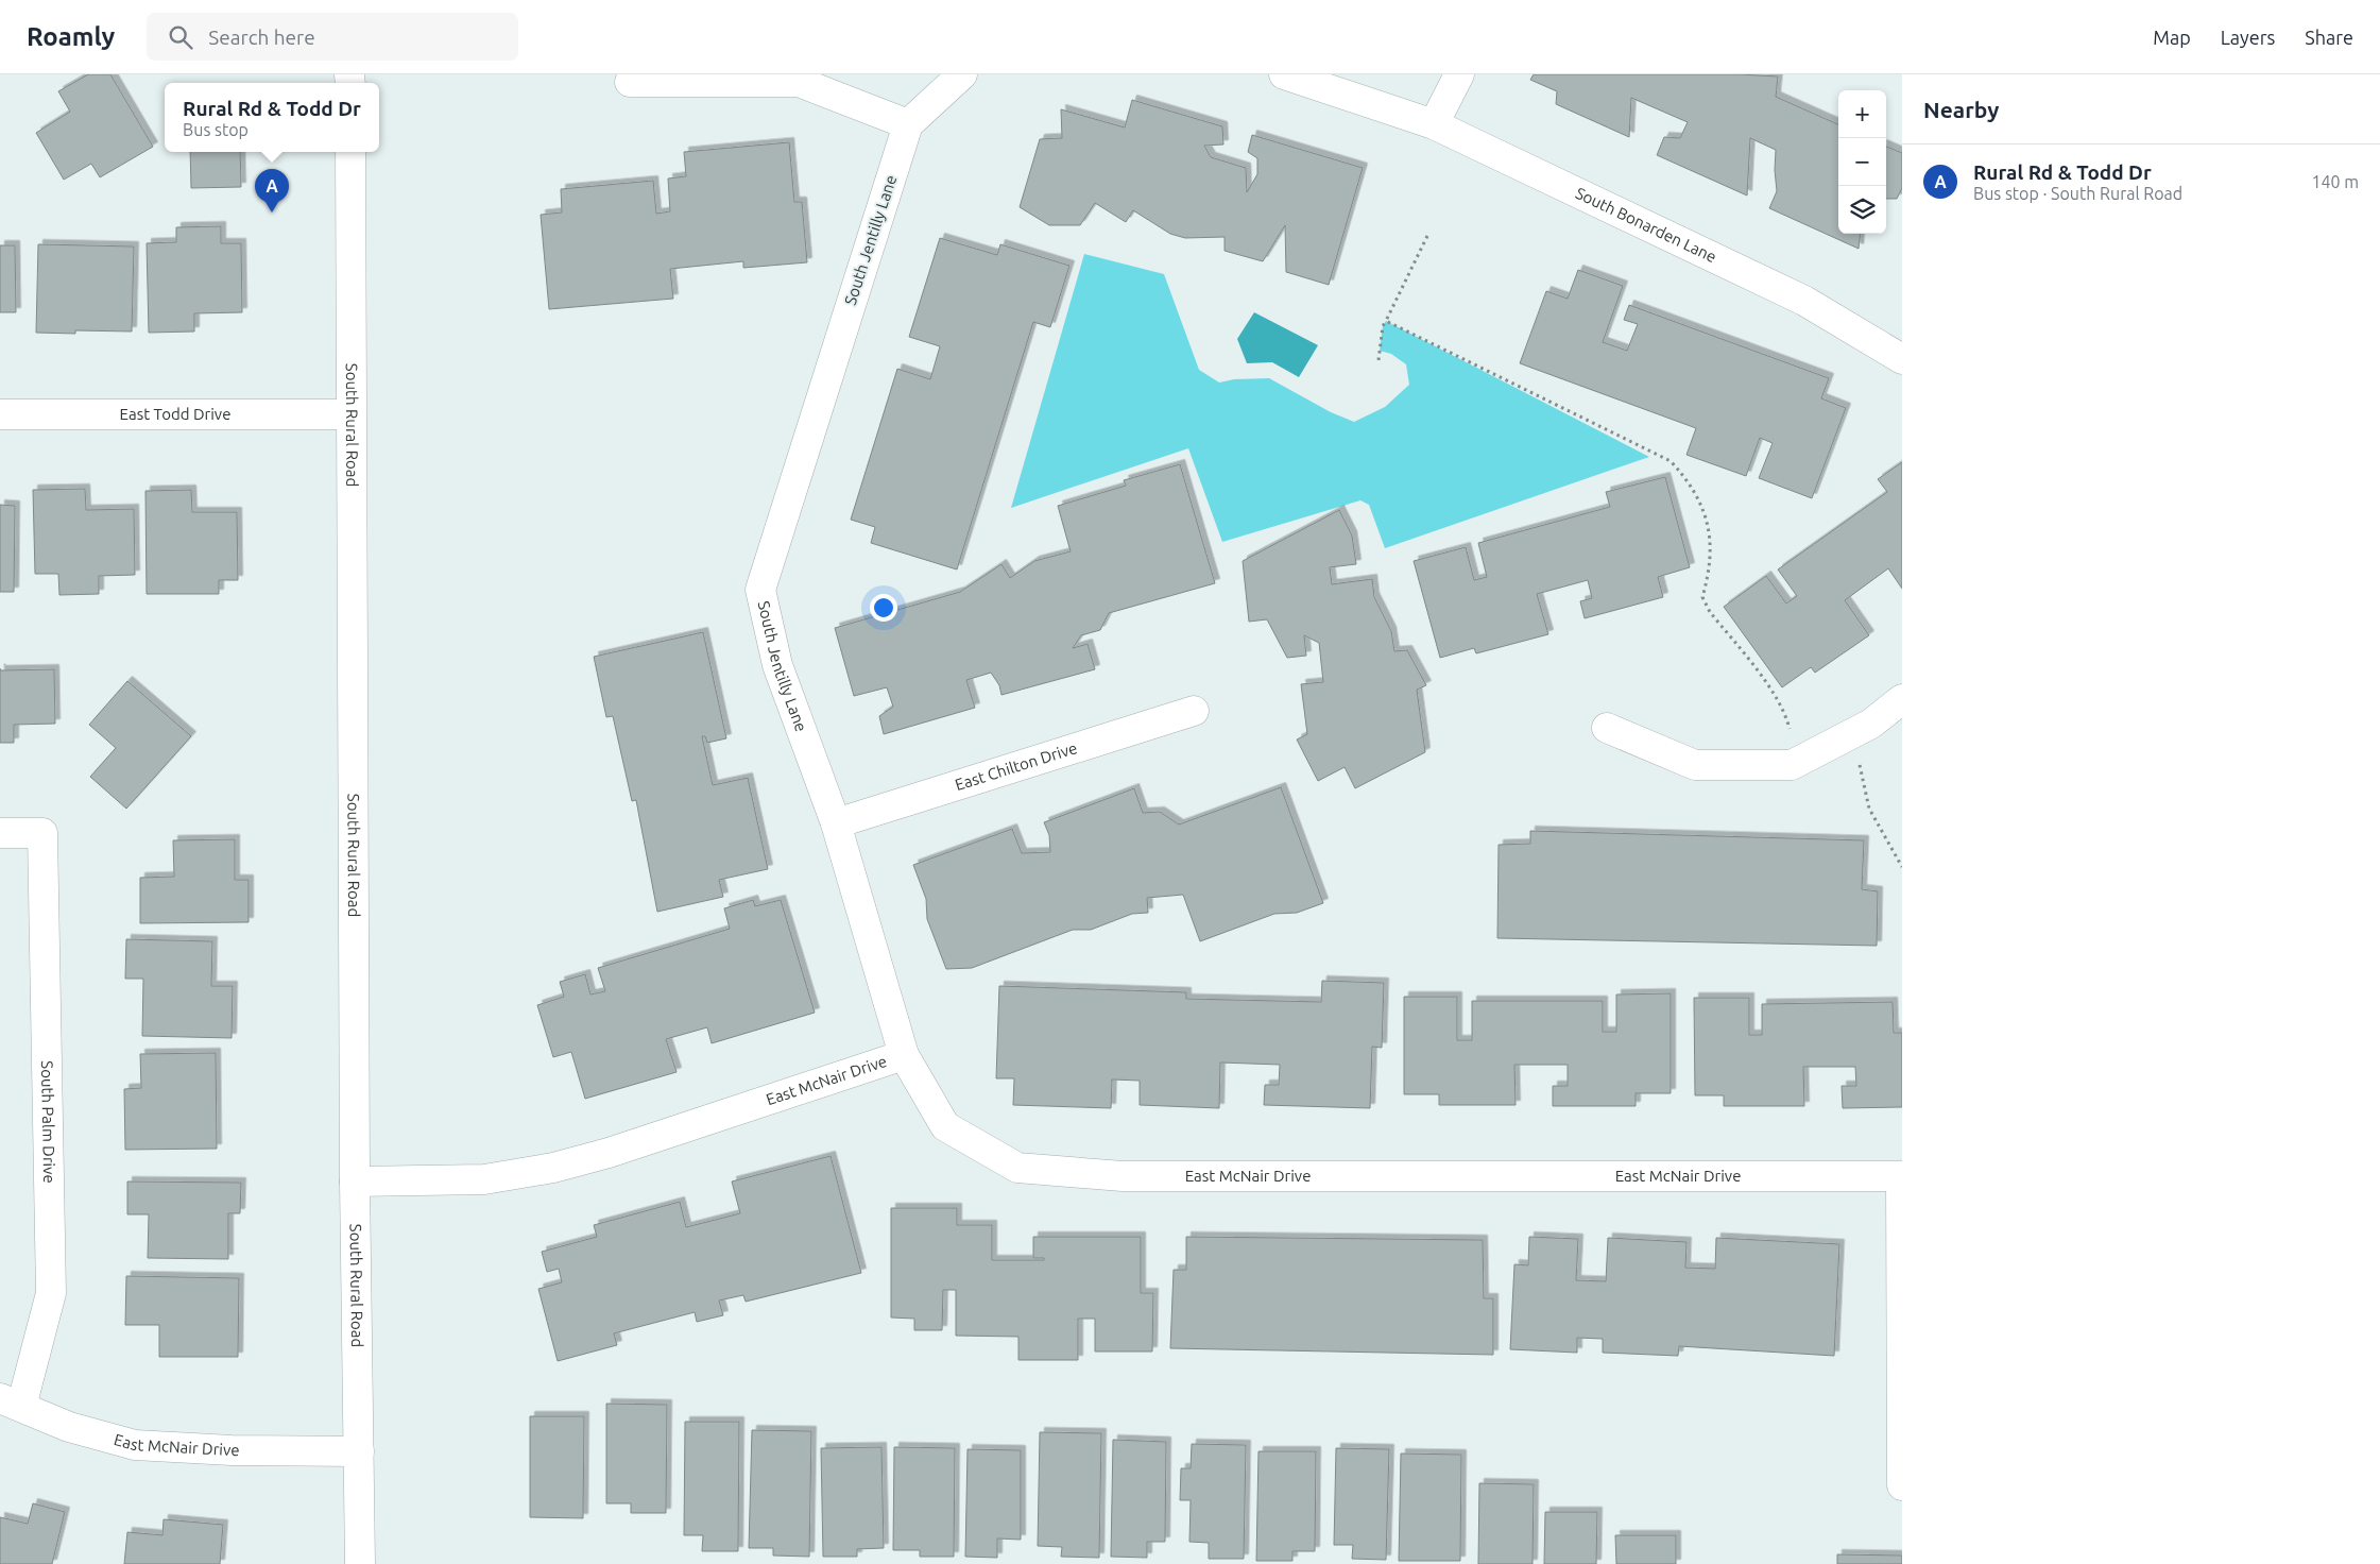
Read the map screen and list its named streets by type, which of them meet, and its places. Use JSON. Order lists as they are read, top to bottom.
{
  "streets": {
    "street": [
      "South Bonarden Lane",
      "South Jentilly Lane",
      "East Todd Drive",
      "South Rural Road",
      "East Chilton Drive",
      "East McNair Drive",
      "South Palm Drive"
    ]
  },
  "crossings": [
    ["South Jentilly Lane", "East Chilton Drive"],
    ["South Jentilly Lane", "East McNair Drive"],
    ["East Todd Drive", "South Rural Road"],
    ["South Rural Road", "East McNair Drive"],
    ["East McNair Drive", "South Palm Drive"]
  ],
  "page": {
    "header": "Roamly",
    "search": "Search here",
    "nav": ["Map", "Layers", "Share"],
    "heading": "Nearby",
    "popup": ["Rural Rd & Todd Dr", "Bus stop"],
    "map_buttons": ["+", "−"],
    "list": [
      {
        "mark": "A",
        "name": "Rural Rd & Todd Dr",
        "note": "Bus stop · South Rural Road",
        "value": "140 m"
      }
    ],
    "pins": "A"
  }
}
